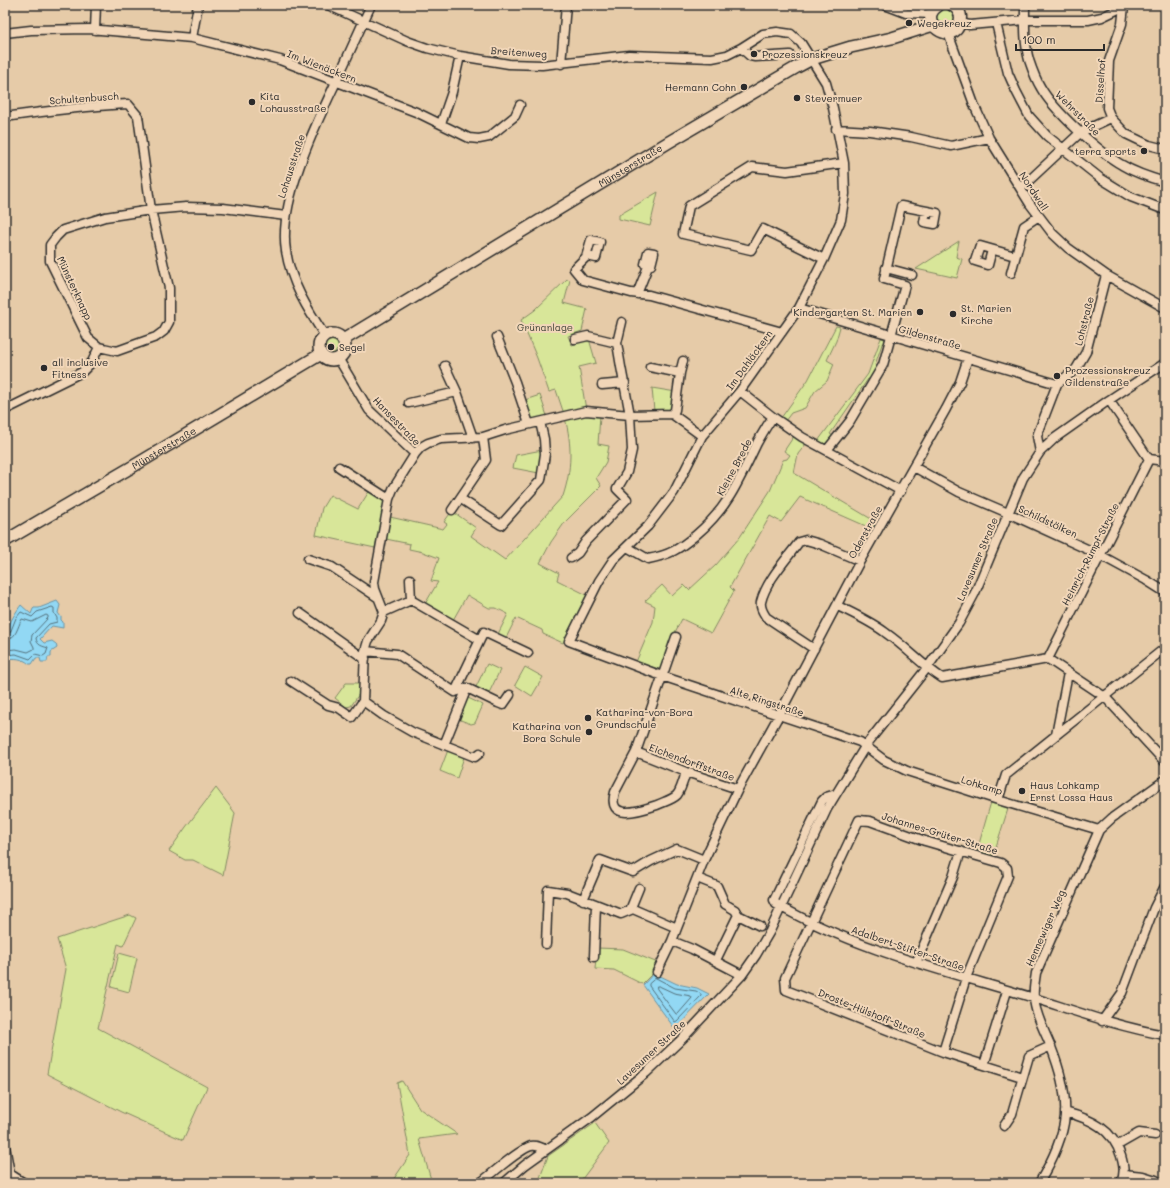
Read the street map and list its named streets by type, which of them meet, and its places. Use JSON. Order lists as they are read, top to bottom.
{
  "streets": {
    "main road": ["Münsterstraße"],
    "street": [
      "Breitenweg",
      "Im Wienäckern",
      "Disselhof",
      "Schultenbusch",
      "Wehrstraße",
      "Lohausstraße",
      "Nordwall",
      "Münsterknapp",
      "Lohstraße",
      "Gildenstraße",
      "Im Dahläckern",
      "Hansestraße",
      "Kleine Brede",
      "Schildstölken",
      "Oderstraße",
      "Heinrich-Rumpf-Straße",
      "Lavesumer Straße",
      "Alte Ringstraße",
      "Eichendorffstraße",
      "Lohkamp",
      "Johannes-Grüter-Straße",
      "Hennewiger Weg",
      "Adalbert-Stifter-Straße",
      "Droste-Hülshoff-Straße"
    ]
  },
  "crossings": [
    ["Breitenweg", "Lohausstraße"],
    ["Breitenweg", "Münsterstraße"],
    ["Breitenweg", "Im Dahläckern"],
    ["Im Wienäckern", "Lohausstraße"],
    ["Schultenbusch", "Münsterknapp"],
    ["Lohausstraße", "Münsterstraße"],
    ["Lohausstraße", "Münsterknapp"],
    ["Lohausstraße", "Hansestraße"],
    ["Münsterstraße", "Im Dahläckern"],
    ["Münsterstraße", "Hansestraße"],
    ["Nordwall", "Lohstraße"],
    ["Lohstraße", "Gildenstraße"],
    ["Lohstraße", "Lavesumer Straße"],
    ["Gildenstraße", "Im Dahläckern"],
    ["Gildenstraße", "Oderstraße"],
    ["Im Dahläckern", "Kleine Brede"],
    ["Im Dahläckern", "Alte Ringstraße"],
    ["Schildstölken", "Oderstraße"],
    ["Schildstölken", "Heinrich-Rumpf-Straße"],
    ["Schildstölken", "Lavesumer Straße"],
    ["Oderstraße", "Alte Ringstraße"],
    ["Oderstraße", "Eichendorffstraße"],
    ["Lavesumer Straße", "Alte Ringstraße"],
    ["Lavesumer Straße", "Lohkamp"],
    ["Lavesumer Straße", "Adalbert-Stifter-Straße"],
    ["Alte Ringstraße", "Eichendorffstraße"],
    ["Alte Ringstraße", "Lohkamp"],
    ["Lohkamp", "Hennewiger Weg"],
    ["Johannes-Grüter-Straße", "Adalbert-Stifter-Straße"],
    ["Johannes-Grüter-Straße", "Droste-Hülshoff-Straße"],
    ["Hennewiger Weg", "Adalbert-Stifter-Straße"],
    ["Adalbert-Stifter-Straße", "Droste-Hülshoff-Straße"]
  ],
  "parks": ["Grünanlage"],
  "places": [
    "Wegekreuz",
    "Prozessionskreuz",
    "Hermann Cohn",
    "Stevermuer",
    "Kita Lohausstraße",
    "terra sports",
    "Kindergarten St. Marien",
    "St. Marien Kirche",
    "Segel",
    "all inclusive Fitness",
    "Prozessionskreuz Gildenstraße",
    "Katharina-von-Bora Grundschule",
    "Katharina von Bora Schule",
    "Haus Lohkamp Ernst Lossa Haus"
  ],
  "scale_bar": "100 m"
}
